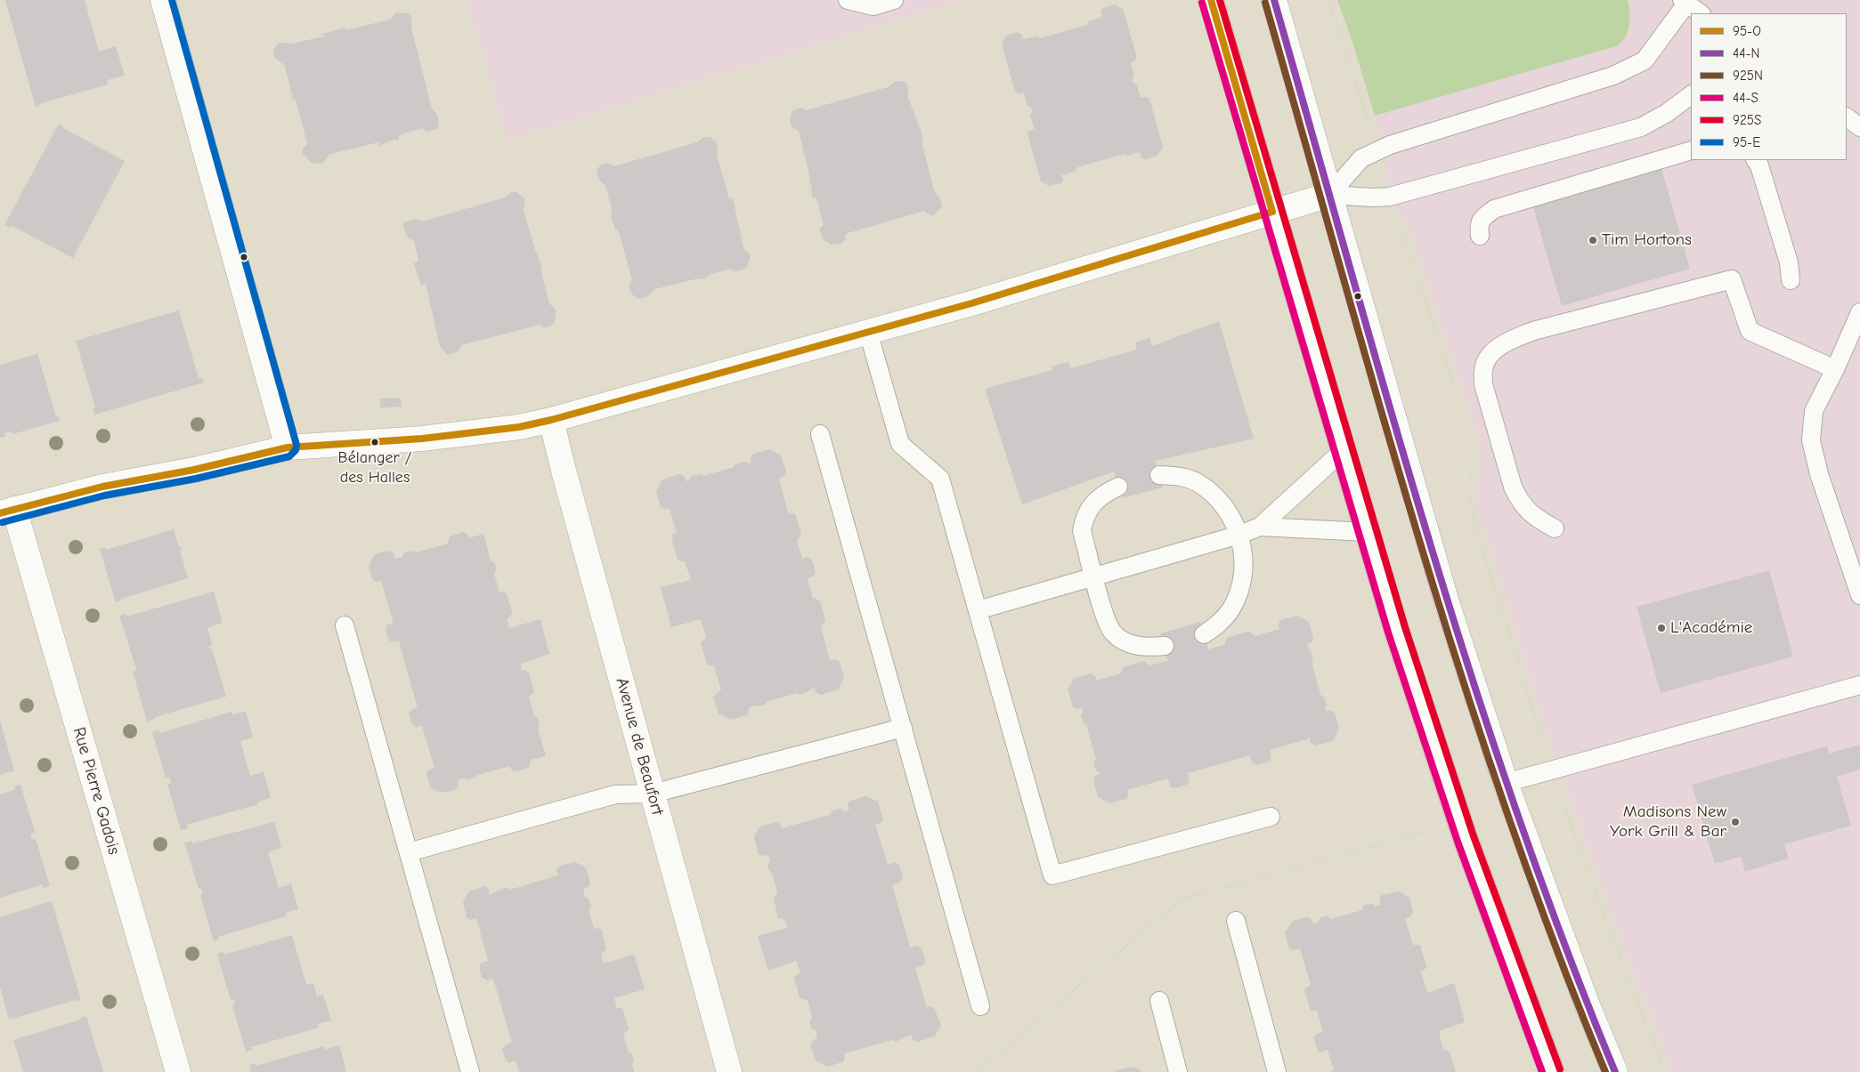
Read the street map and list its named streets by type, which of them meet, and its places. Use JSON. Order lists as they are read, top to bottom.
{
  "streets": {
    "street": ["Avenue de Beaufort", "Rue Pierre Gadois"]
  },
  "places": [
    "Tim Hortons",
    "Bélanger / des Halles",
    "L'Académie",
    "Madisons New York Grill & Bar"
  ],
  "lines": [
    "transit line 95-O",
    "transit line 44-N",
    "transit line 925S",
    "transit line 95-E",
    "transit line 925N",
    "transit line 44-S"
  ],
  "legend": [
    "95-O",
    "44-N",
    "925N",
    "44-S",
    "925S",
    "95-E"
  ]
}
